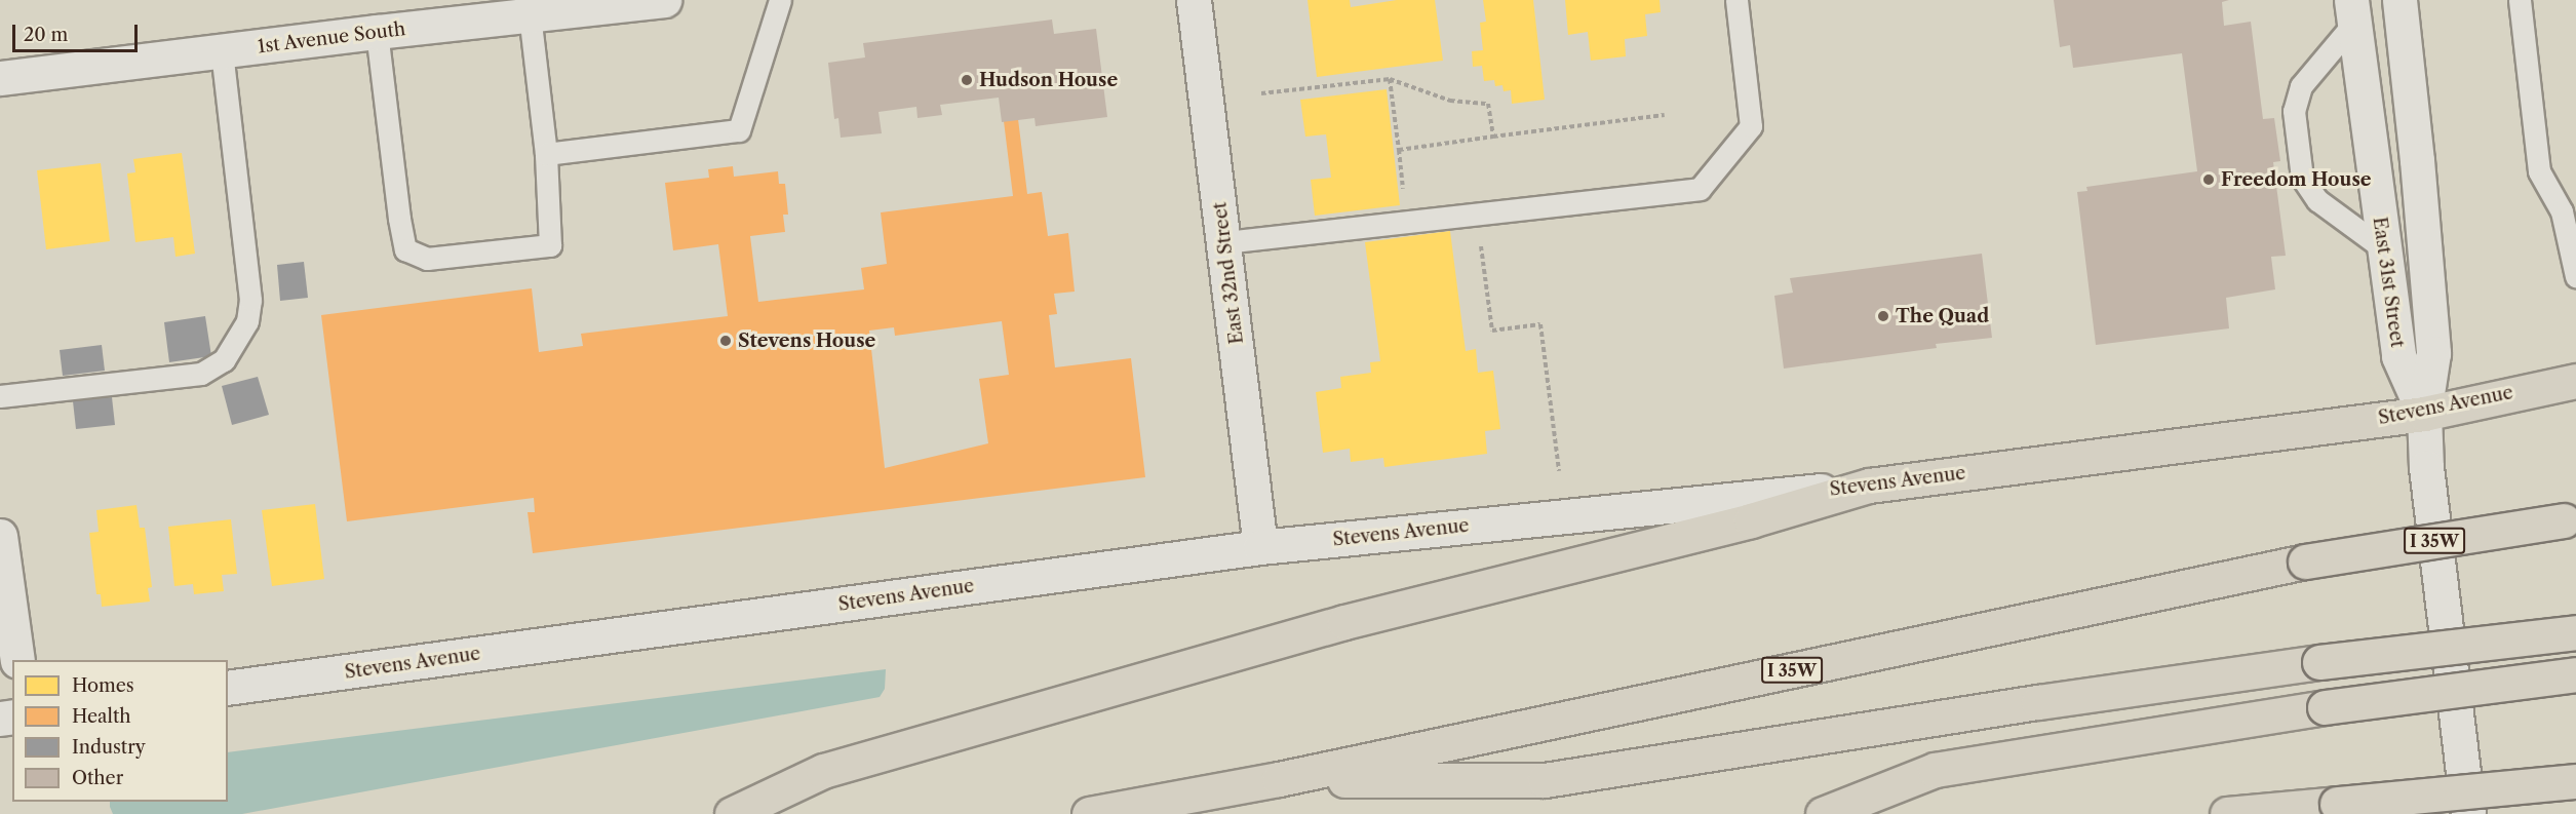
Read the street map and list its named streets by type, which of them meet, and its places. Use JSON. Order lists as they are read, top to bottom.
{
  "streets": {
    "main road": ["Stevens Avenue", "I 35W"],
    "street": ["1st Avenue South", "East 32nd Street", "East 31st Street"]
  },
  "crossings": [
    ["East 32nd Street", "Stevens Avenue"],
    ["East 31st Street", "Stevens Avenue"]
  ],
  "places": [
    "Hudson House",
    "Freedom House",
    "The Quad",
    "Stevens House"
  ],
  "legend": [
    "Homes",
    "Health",
    "Industry",
    "Other"
  ],
  "scale_bar": "20 m"
}
